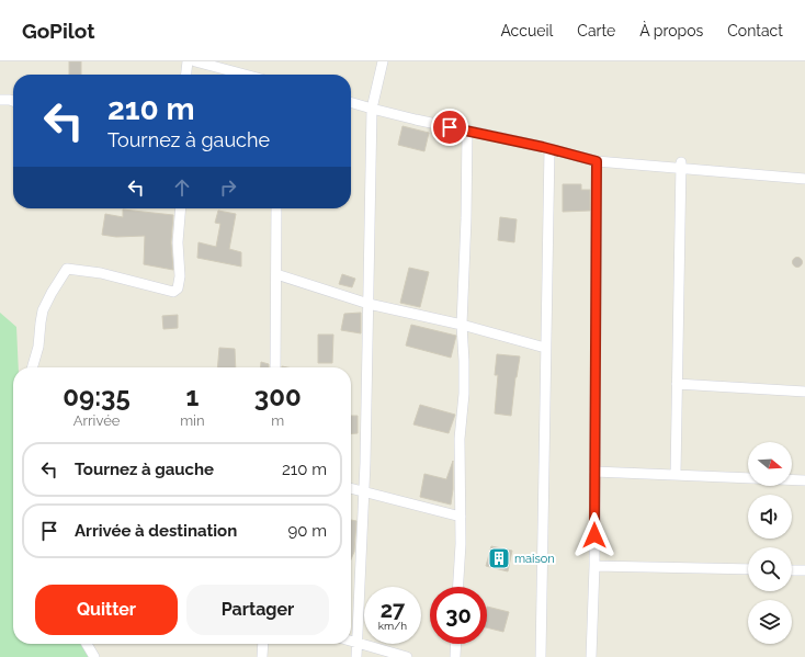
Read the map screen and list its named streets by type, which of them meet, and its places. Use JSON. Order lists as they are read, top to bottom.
{
  "places": {
    "building": ["maison"]
  },
  "north": "right",
  "page": {
    "header": "GoPilot",
    "nav": [
      "Accueil",
      "Carte",
      "À propos",
      "Contact"
    ],
    "turn": ["210 m", "Tournez à gauche"],
    "eta": [
      "09:35",
      "Arrivée",
      "1",
      "min",
      "300",
      "m"
    ],
    "list": [
      {
        "name": "Tournez à gauche",
        "value": "210 m"
      },
      {
        "name": "Arrivée à destination",
        "value": "90 m"
      }
    ],
    "buttons": ["Quitter", "Partager"],
    "speed": "27 km/h",
    "limit": "30"
  }
}
